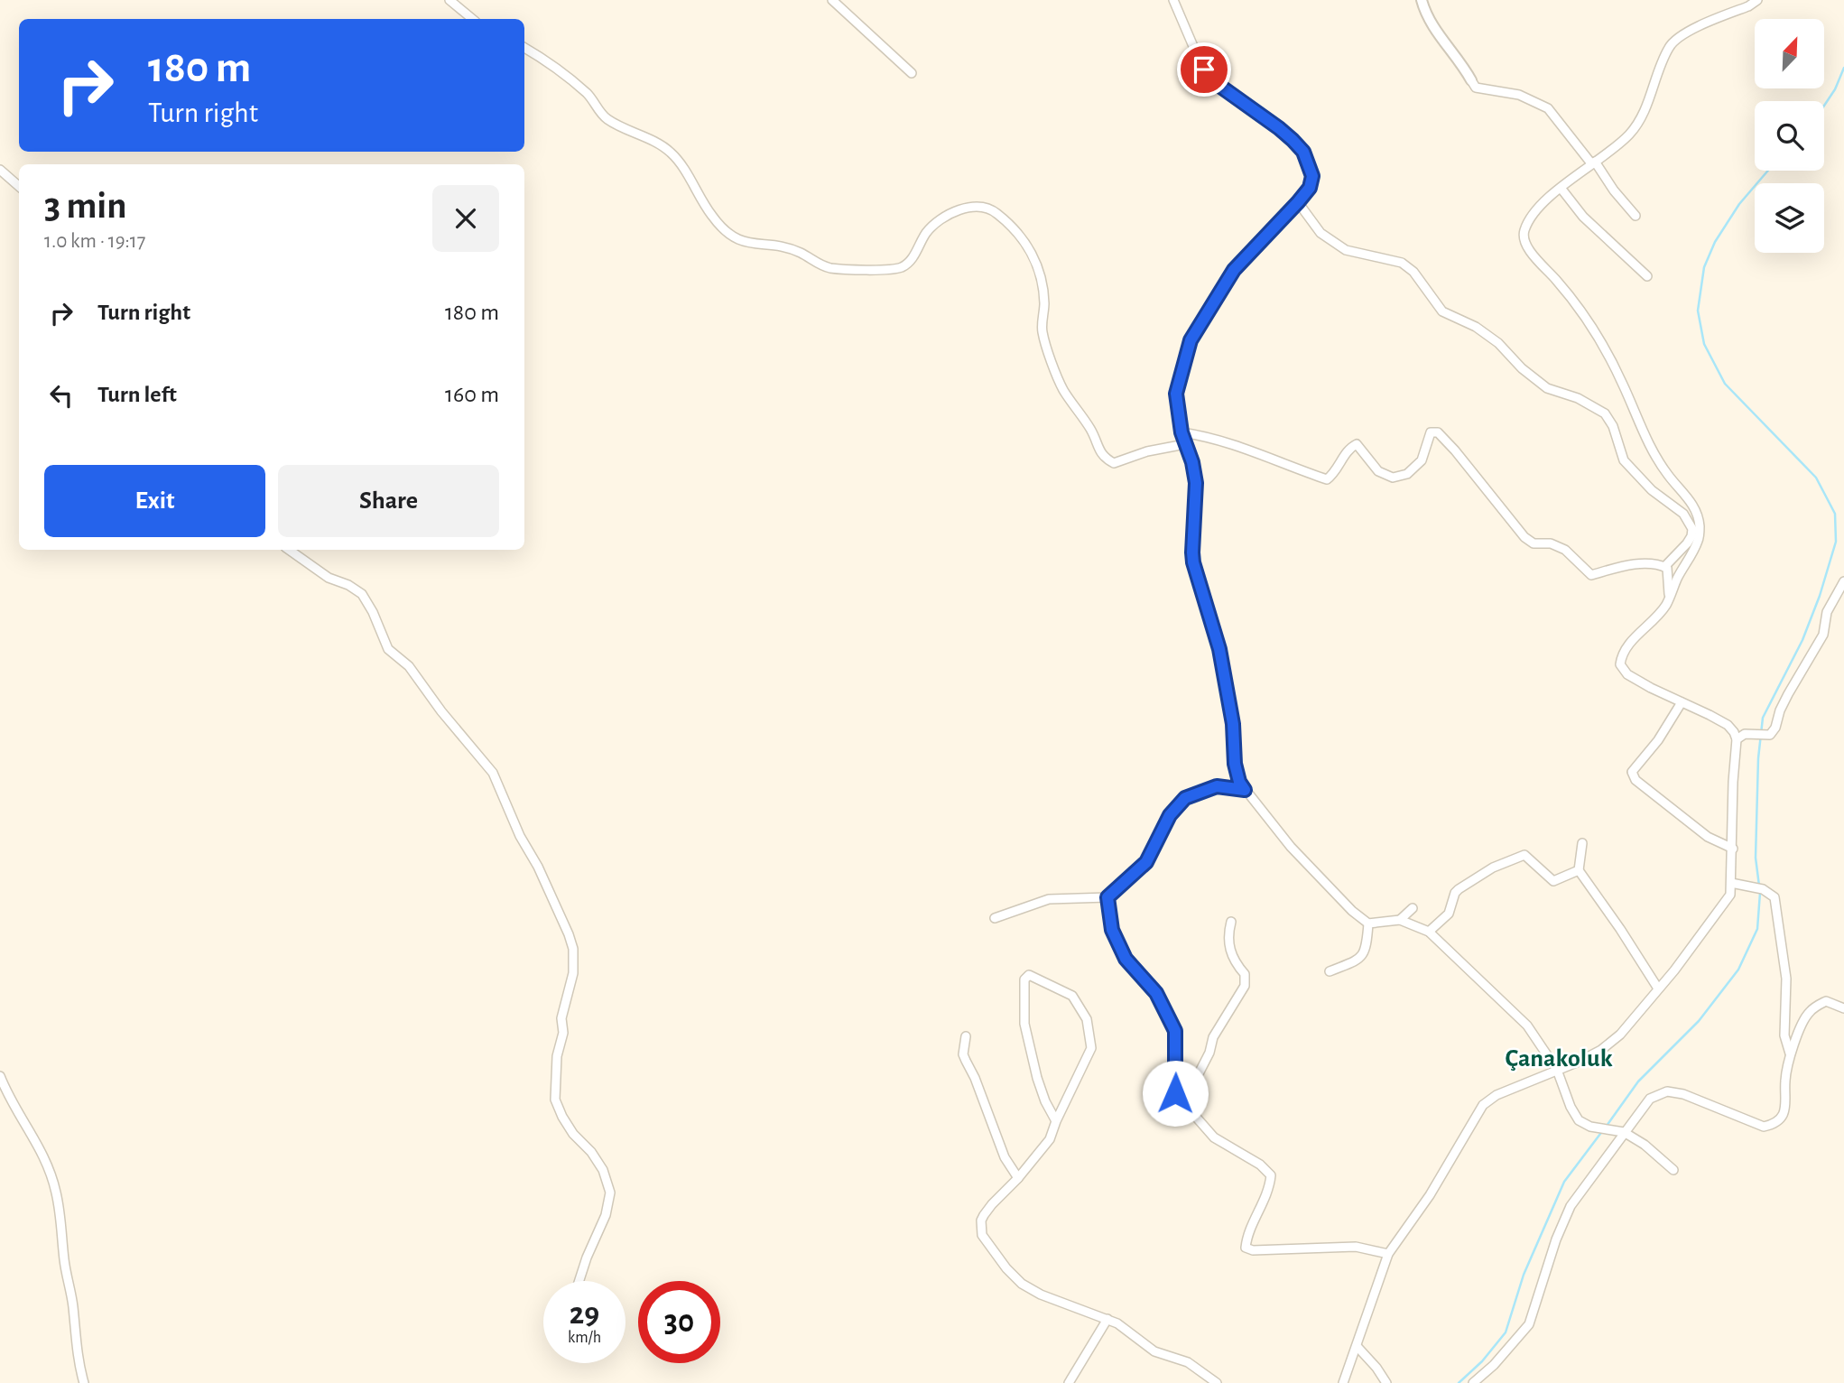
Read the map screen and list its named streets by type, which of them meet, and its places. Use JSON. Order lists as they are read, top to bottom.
{
  "districts": ["Çanakoluk"],
  "north": "top right",
  "page": {
    "turn": ["180 m", "Turn right"],
    "heading": ["3 min", "1.0 km · 19:17"],
    "list": [
      {
        "name": "Turn right",
        "value": "180 m"
      },
      {
        "name": "Turn left",
        "value": "160 m"
      }
    ],
    "buttons": ["Exit", "Share"],
    "speed": "29 km/h",
    "limit": "30"
  }
}
